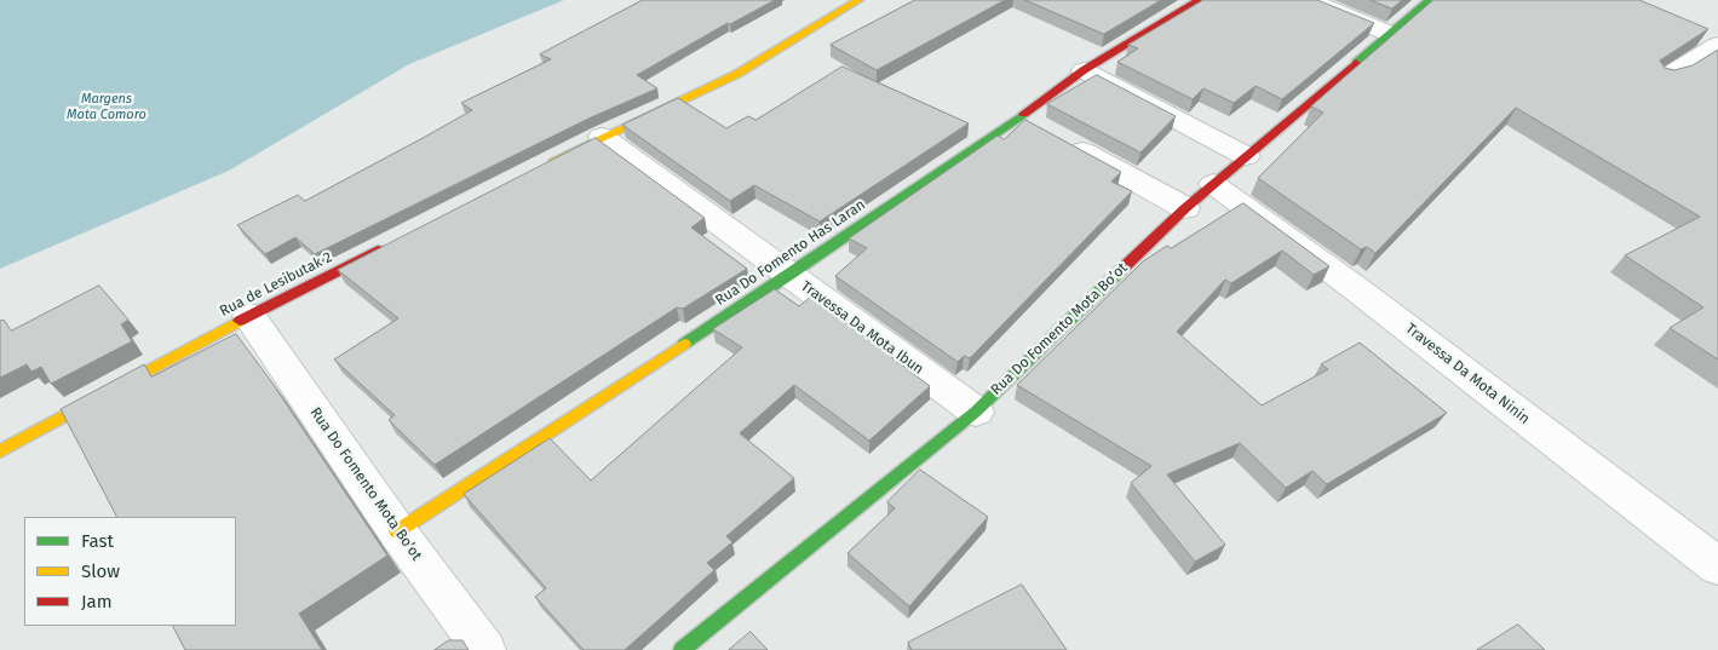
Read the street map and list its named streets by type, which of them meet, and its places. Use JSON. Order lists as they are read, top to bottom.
{
  "streets": {
    "street": [
      "Rua Do Fomento Has Laran",
      "Rua de Lesibutak 2",
      "Travessa Da Mota Ibun",
      "Rua Do Fomento Mota Bo’ot",
      "Travessa Da Mota Ninin"
    ]
  },
  "crossings": [
    ["Rua Do Fomento Has Laran", "Travessa Da Mota Ibun"],
    ["Rua Do Fomento Has Laran", "Rua Do Fomento Mota Bo’ot"],
    ["Rua de Lesibutak 2", "Rua Do Fomento Mota Bo’ot"],
    ["Travessa Da Mota Ibun", "Rua Do Fomento Mota Bo’ot"],
    ["Rua Do Fomento Mota Bo’ot", "Travessa Da Mota Ninin"]
  ],
  "water": ["Margens Mota Comoro"],
  "legend": ["Fast", "Slow", "Jam"]
}
